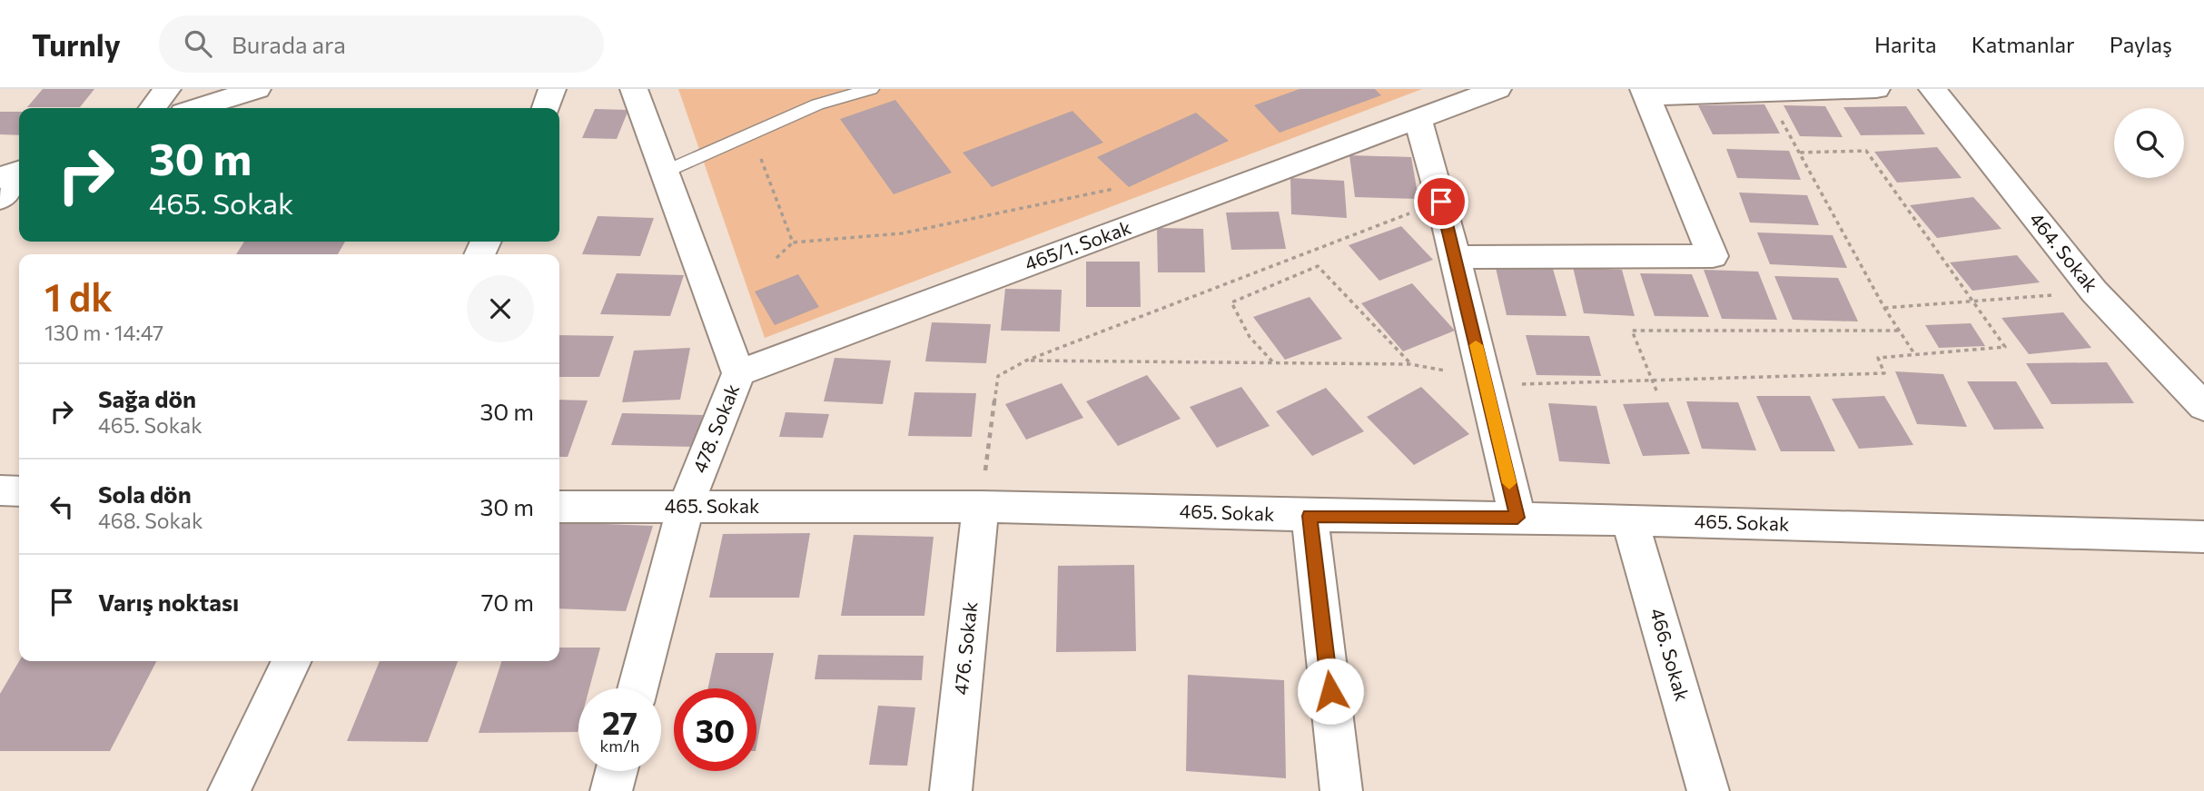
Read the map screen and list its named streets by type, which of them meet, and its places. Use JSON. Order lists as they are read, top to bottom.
{
  "streets": {
    "street": [
      "465/1. Sokak",
      "464. Sokak",
      "478. Sokak",
      "465. Sokak",
      "476. Sokak",
      "466. Sokak"
    ]
  },
  "crossings": [
    ["465/1. Sokak", "478. Sokak"],
    ["478. Sokak", "465. Sokak"],
    ["465. Sokak", "476. Sokak"],
    ["465. Sokak", "466. Sokak"]
  ],
  "page": {
    "header": "Turnly",
    "search": "Burada ara",
    "nav": ["Harita", "Katmanlar", "Paylaş"],
    "turn": ["30 m", "465. Sokak"],
    "heading": ["1 dk", "130 m · 14:47"],
    "list": [
      {
        "name": "Sağa dön",
        "note": "465. Sokak",
        "value": "30 m"
      },
      {
        "name": "Sola dön",
        "note": "468. Sokak",
        "value": "30 m"
      },
      {
        "name": "Varış noktası",
        "value": "70 m"
      }
    ],
    "speed": "27 km/h",
    "limit": "30"
  }
}
